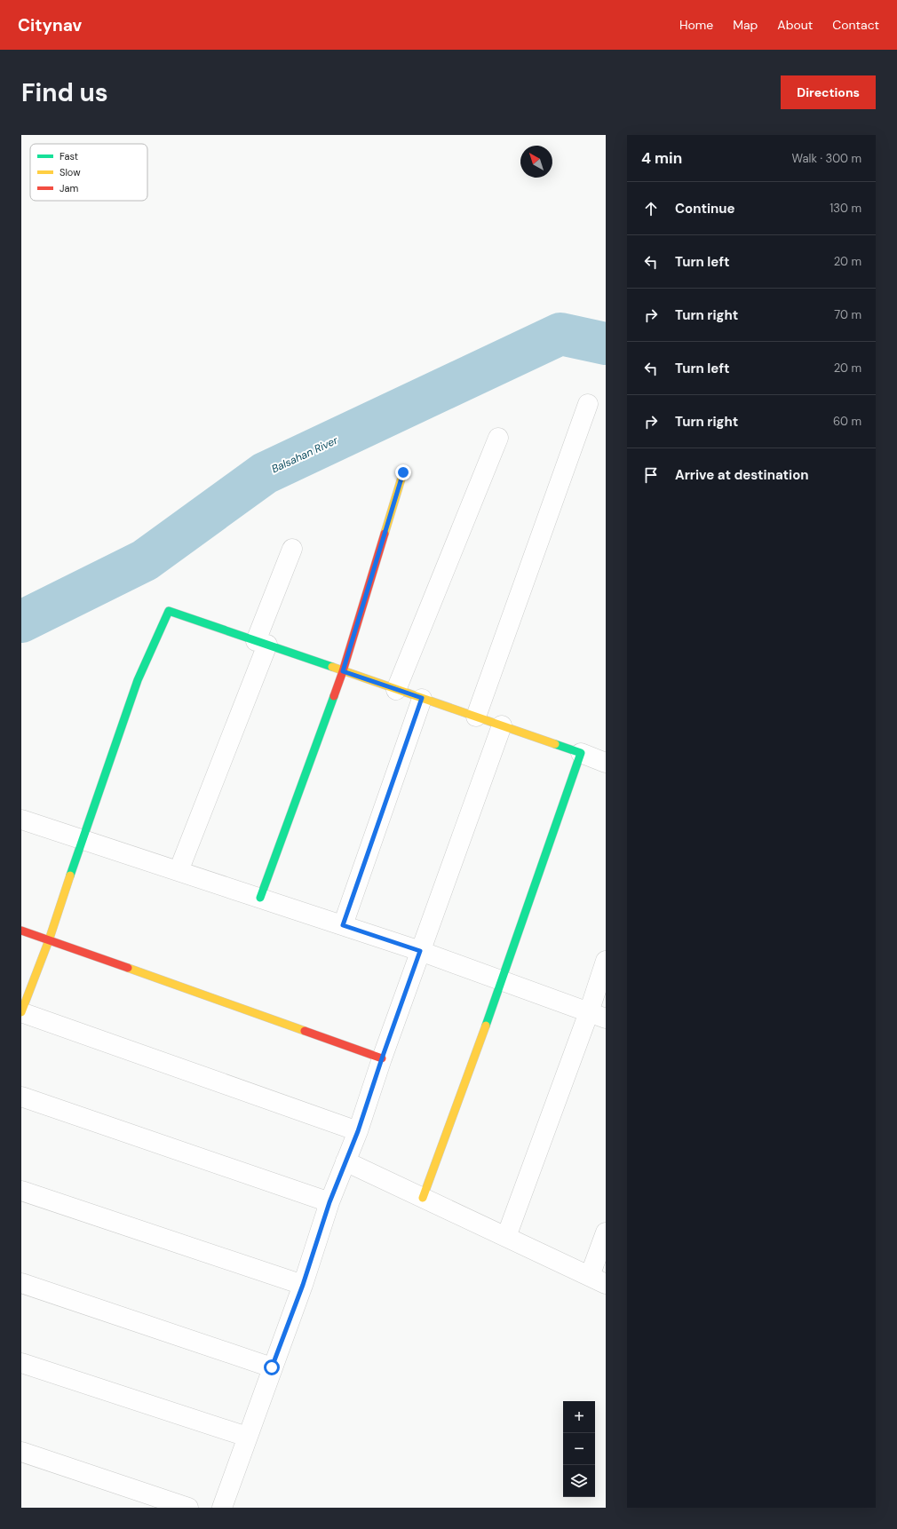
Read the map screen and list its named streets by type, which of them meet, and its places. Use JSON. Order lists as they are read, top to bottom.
{
  "water": ["Balsahan River"],
  "legend": ["Fast", "Slow", "Jam"],
  "north": "top left",
  "page": {
    "header": "Citynav",
    "nav": [
      "Home",
      "Map",
      "About",
      "Contact"
    ],
    "buttons": "Directions",
    "title": "Find us",
    "heading": ["4 min", "Walk · 300 m"],
    "list": [
      ["Continue", "130 m"],
      ["Turn left", "20 m"],
      ["Turn right", "70 m"],
      ["Turn left", "20 m"],
      ["Turn right", "60 m"],
      "Arrive at destination"
    ],
    "map_buttons": ["+", "−"]
  }
}
